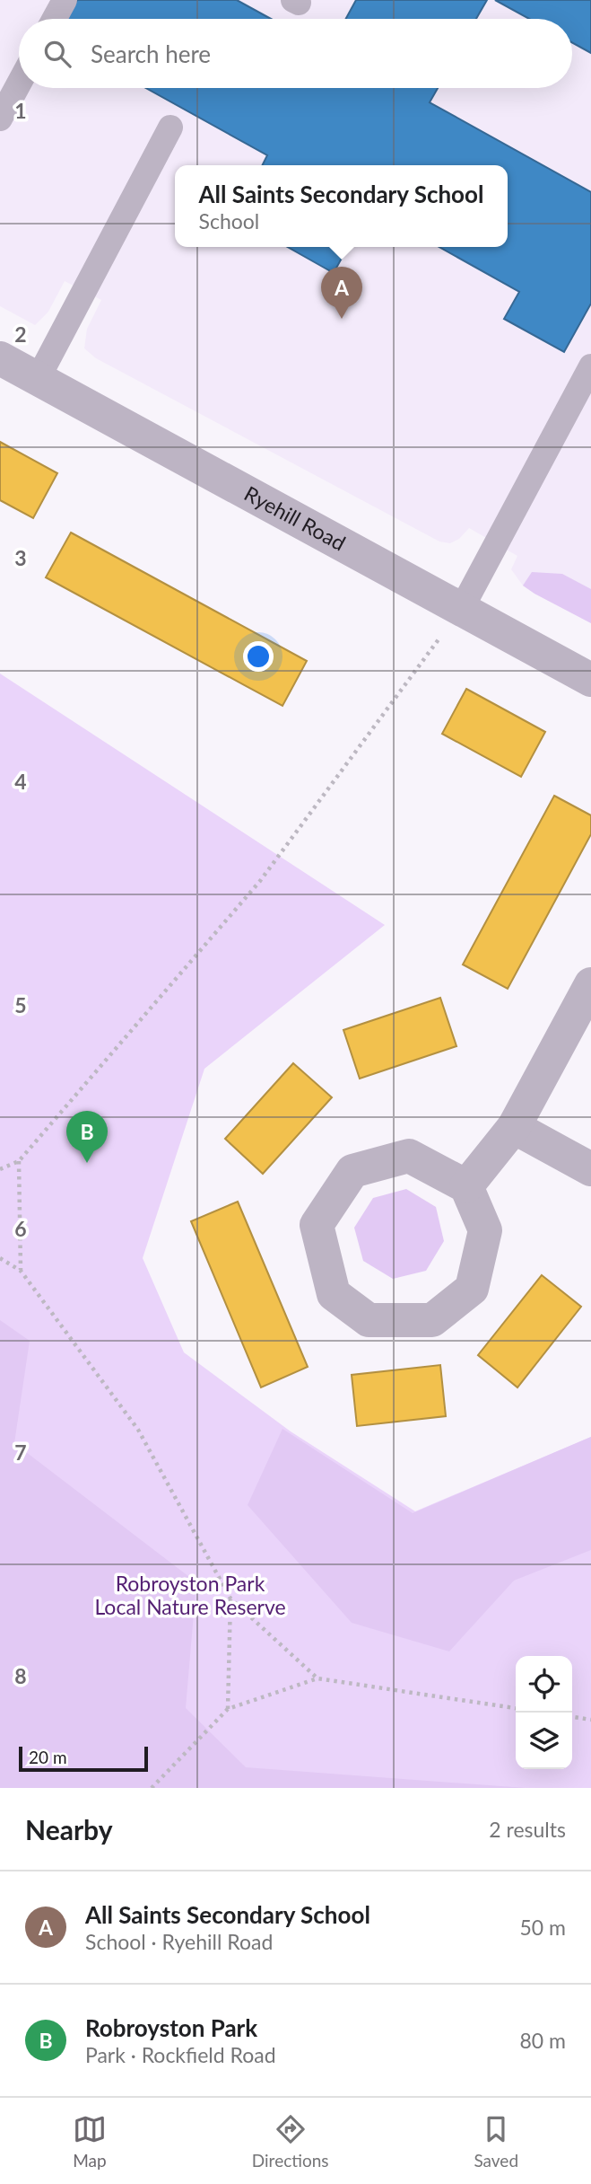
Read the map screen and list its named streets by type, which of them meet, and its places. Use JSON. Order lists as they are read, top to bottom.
{
  "streets": {
    "street": ["Ryehill Road"]
  },
  "parks": ["Robroyston Park Local Nature Reserve"],
  "scale_bar": "20 m",
  "page": {
    "search": "Search here",
    "popup": ["All Saints Secondary School", "School"],
    "pins": ["A", "B"],
    "scale": "20 m",
    "heading": ["Nearby", "2 results"],
    "list": [
      {
        "mark": "A",
        "name": "All Saints Secondary School",
        "note": "School · Ryehill Road",
        "value": "50 m"
      },
      {
        "mark": "B",
        "name": "Robroyston Park",
        "note": "Park · Rockfield Road",
        "value": "80 m"
      }
    ],
    "nav": ["Map", "Directions", "Saved"]
  },
  "grid": {
    "rows": [
      "1",
      "2",
      "3",
      "4",
      "5",
      "6",
      "7",
      "8"
    ]
  }
}
